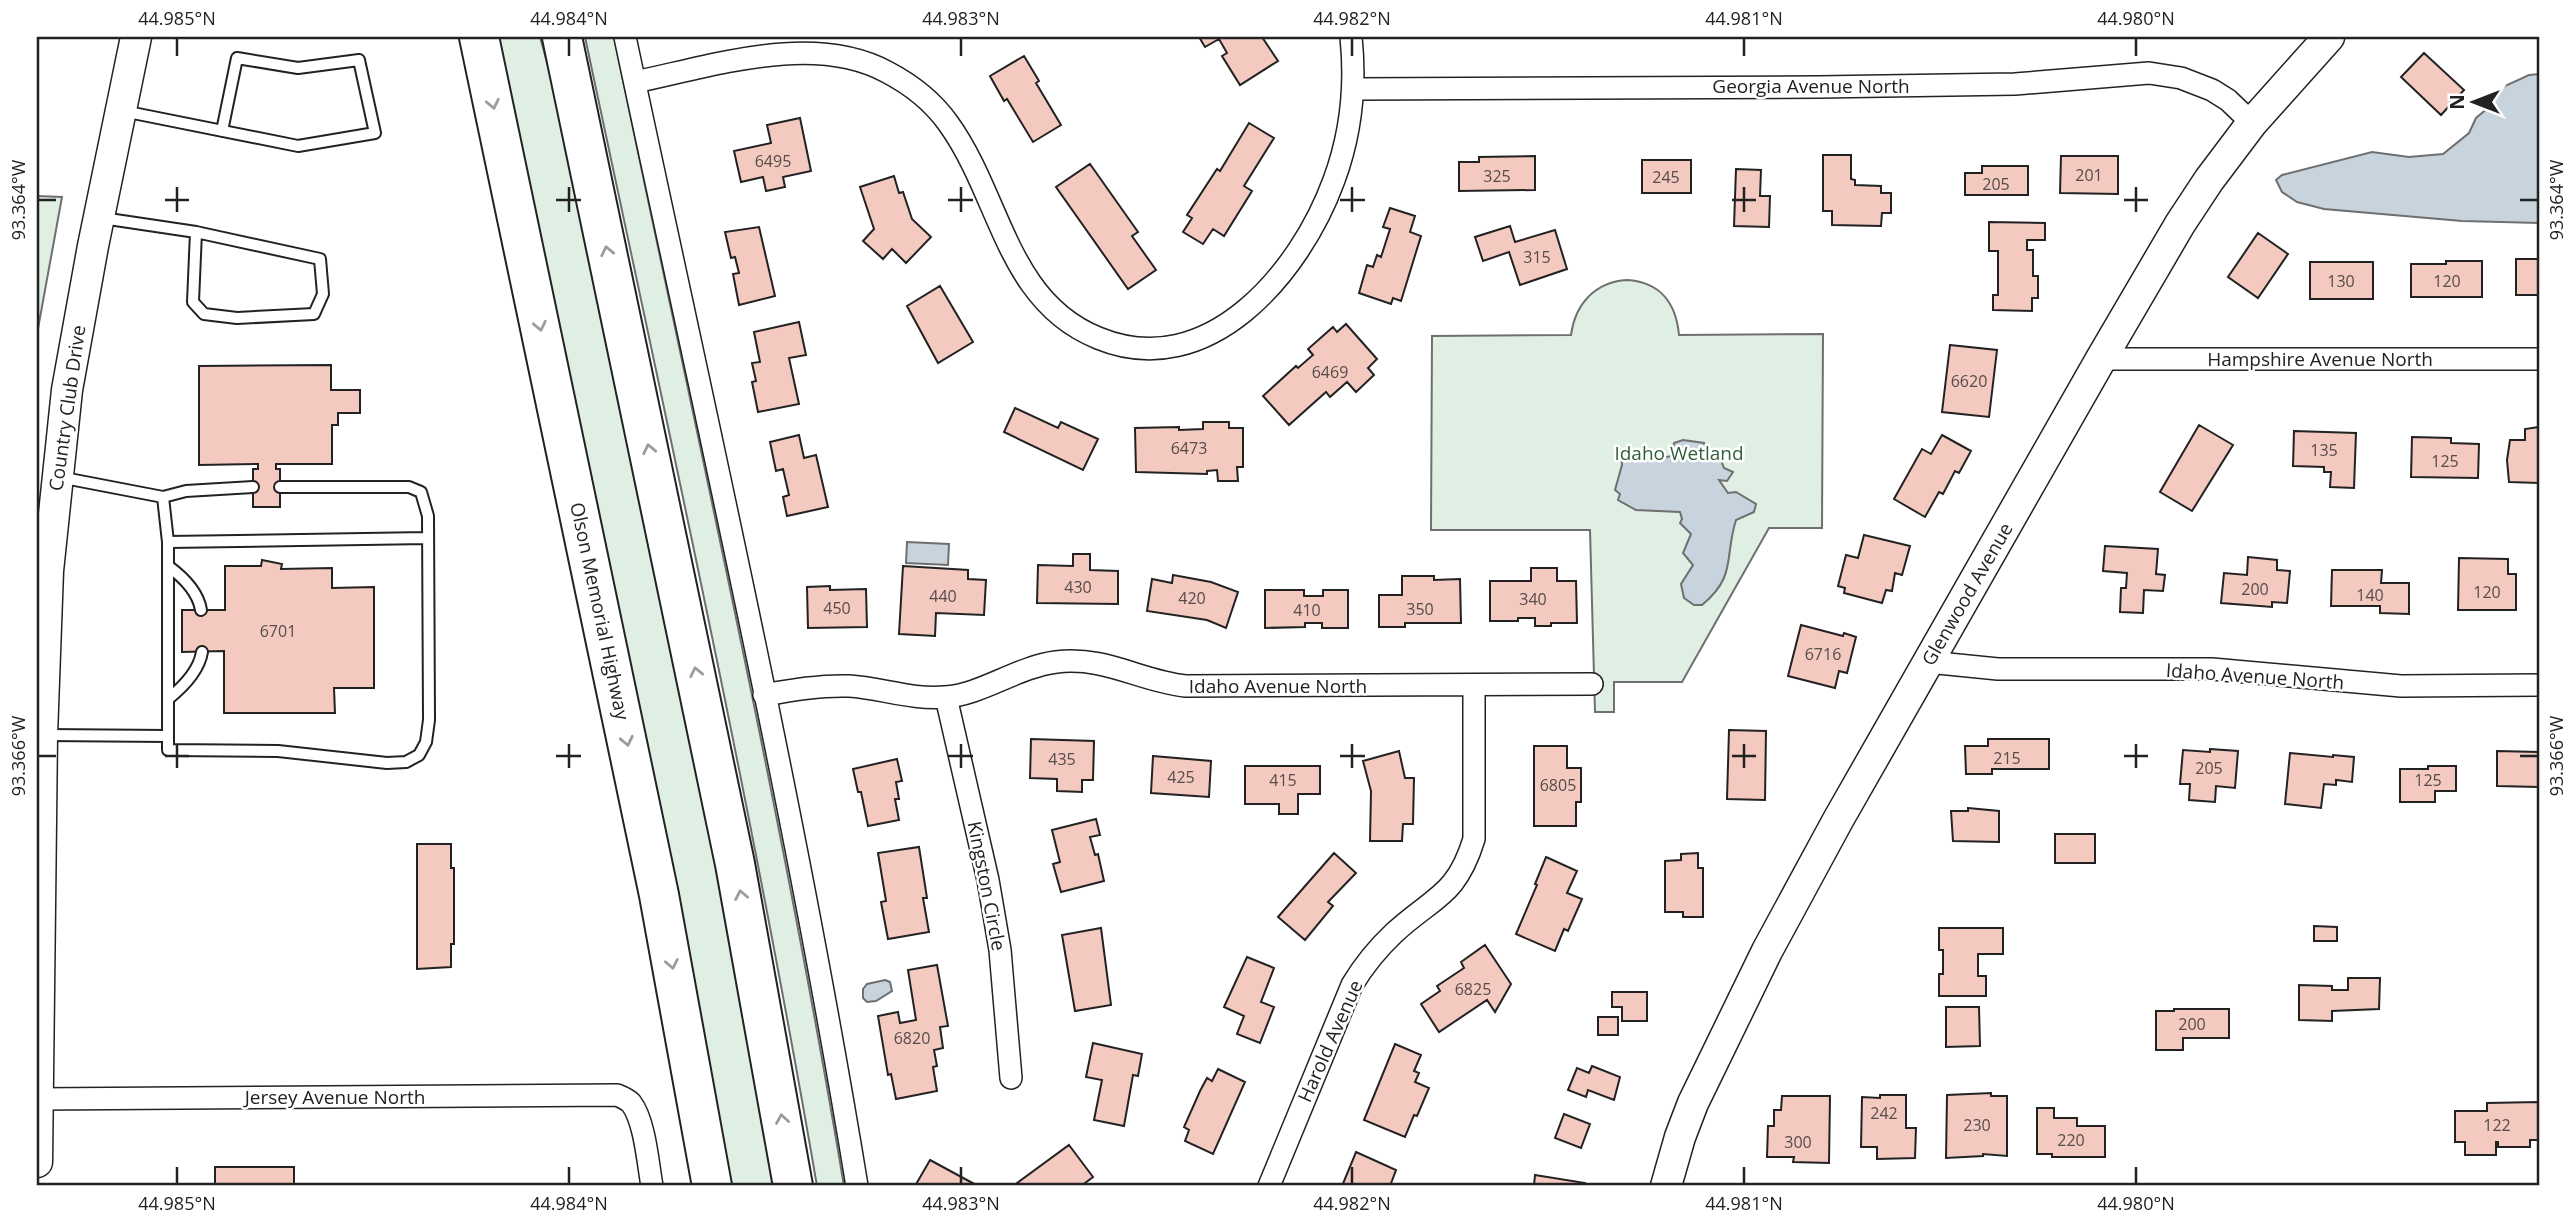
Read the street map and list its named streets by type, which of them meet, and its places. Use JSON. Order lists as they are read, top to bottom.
{
  "streets": {
    "highway": ["Olson Memorial Highway"],
    "street": [
      "Georgia Avenue North",
      "Hampshire Avenue North",
      "Country Club Drive",
      "Glenwood Avenue",
      "Idaho Avenue North",
      "Kingston Circle",
      "Harold Avenue",
      "Jersey Avenue North"
    ]
  },
  "crossings": [
    ["Georgia Avenue North", "Glenwood Avenue"],
    ["Hampshire Avenue North", "Glenwood Avenue"],
    ["Country Club Drive", "Jersey Avenue North"],
    ["Glenwood Avenue", "Idaho Avenue North"],
    ["Idaho Avenue North", "Kingston Circle"],
    ["Idaho Avenue North", "Harold Avenue"]
  ],
  "parks": ["Idaho Wetland"],
  "house_numbers": [
    "6495",
    "201",
    "325",
    "245",
    "205",
    "315",
    "130",
    "120",
    "6469",
    "6620",
    "6473",
    "135",
    "125",
    "430",
    "200",
    "120",
    "140",
    "440",
    "420",
    "340",
    "450",
    "350",
    "410",
    "6701",
    "6716",
    "215",
    "435",
    "205",
    "425",
    "415",
    "125",
    "6805",
    "6825",
    "200",
    "6820",
    "242",
    "230",
    "122",
    "220",
    "300"
  ],
  "north": "left",
  "coordinates": [
    "44.985°N",
    "44.984°N",
    "44.983°N",
    "44.982°N",
    "44.981°N",
    "44.980°N",
    "93.364°W",
    "93.366°W"
  ]
}
